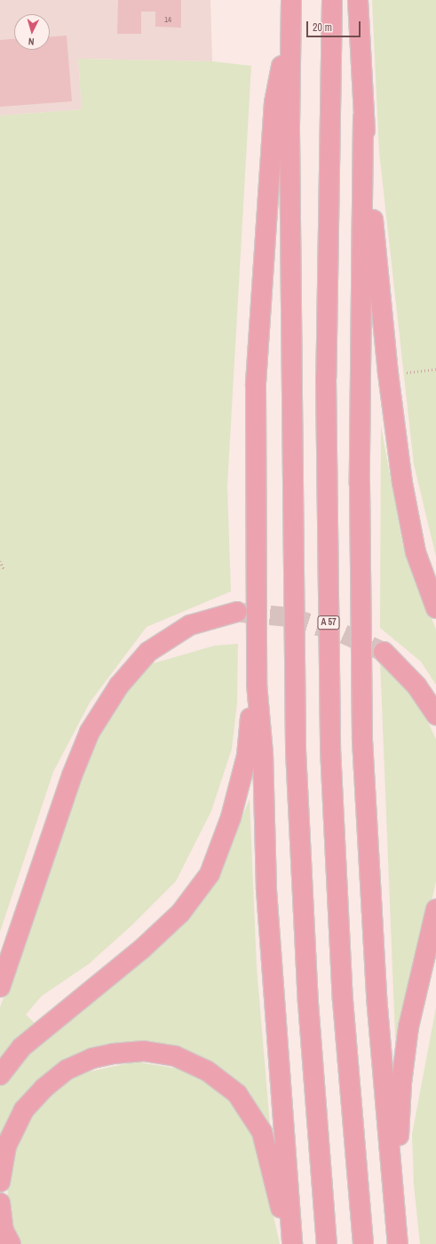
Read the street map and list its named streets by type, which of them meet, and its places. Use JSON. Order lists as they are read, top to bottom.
{
  "streets": {
    "highway": ["A 57"]
  },
  "house_numbers": ["14"],
  "scale_bar": "20 m",
  "north": "bottom"
}
